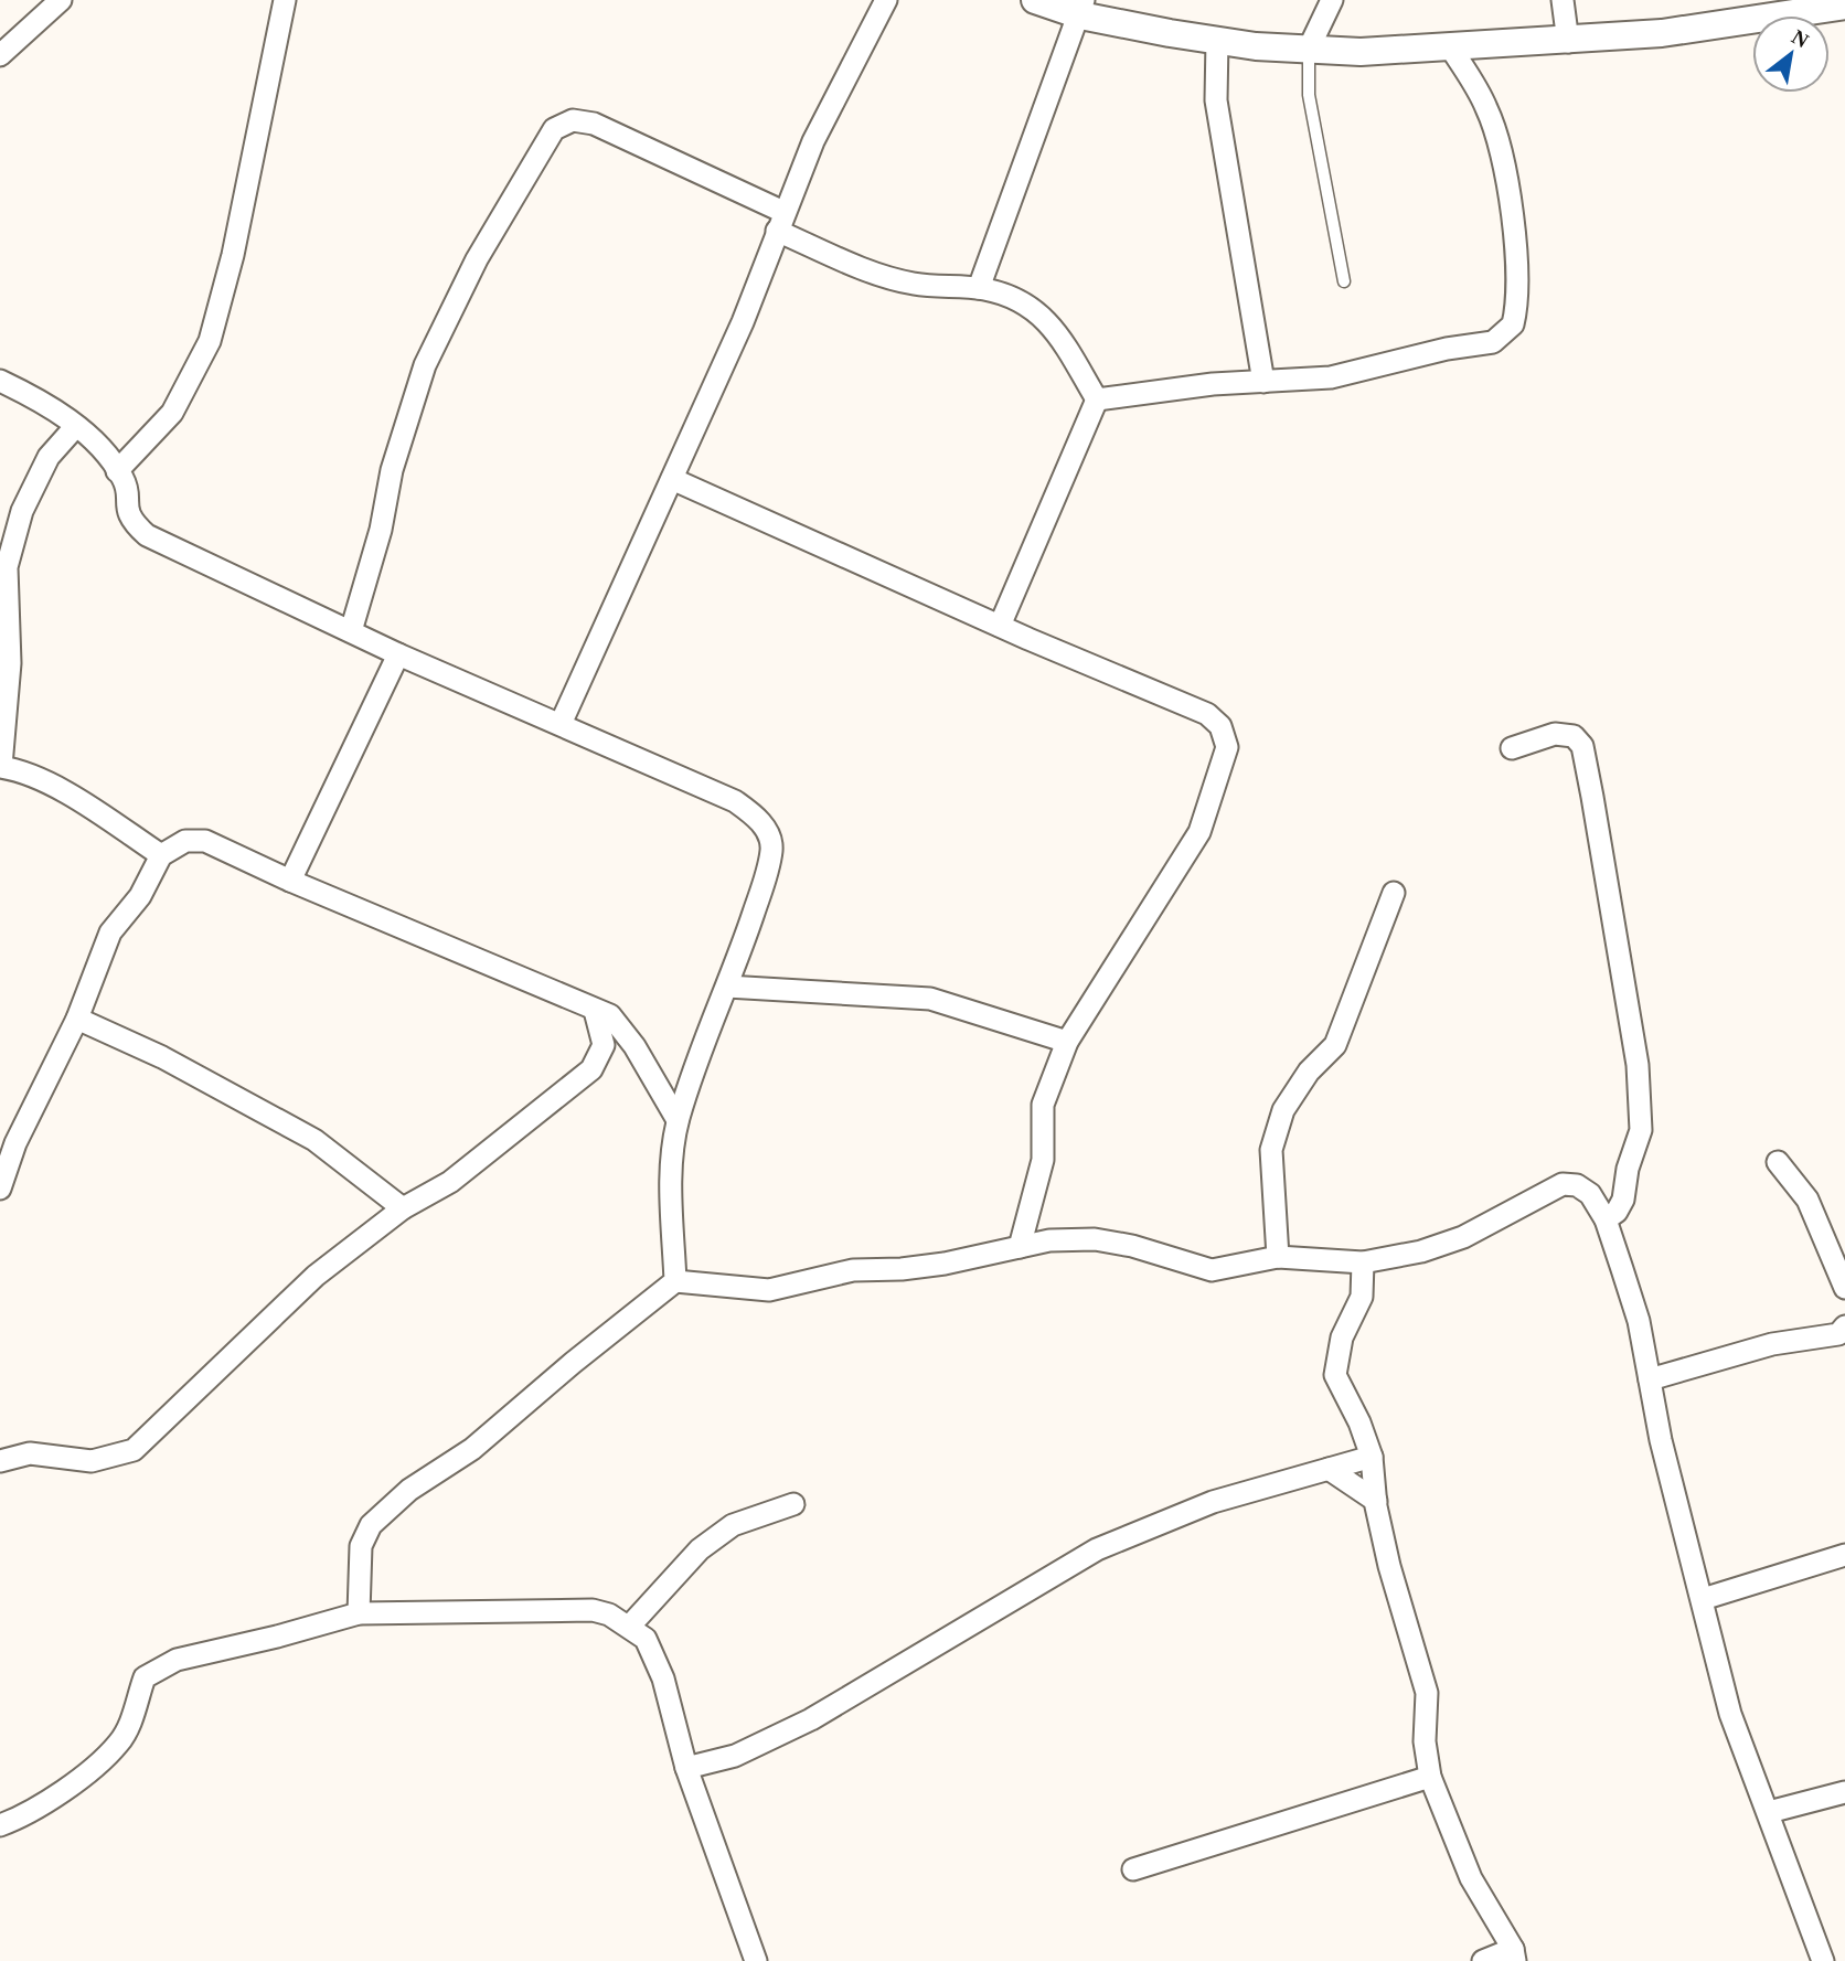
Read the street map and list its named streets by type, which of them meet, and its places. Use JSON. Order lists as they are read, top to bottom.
{
  "north": "top right"
}
